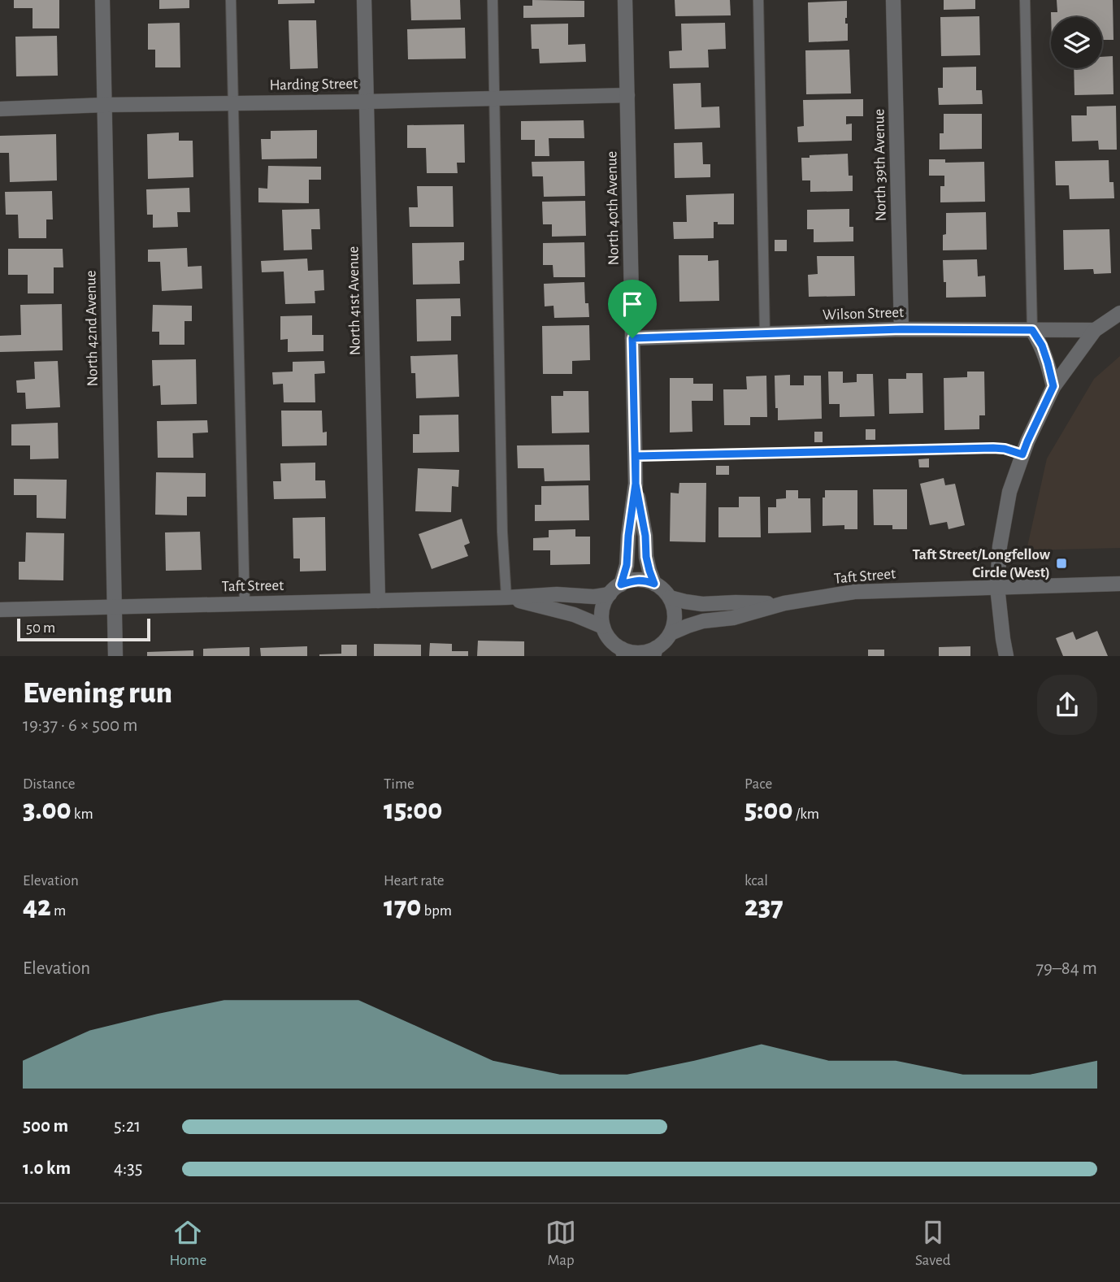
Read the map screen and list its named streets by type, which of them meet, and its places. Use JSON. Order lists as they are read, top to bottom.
{
  "streets": {
    "street": [
      "Harding Street",
      "North 39th Avenue",
      "North 40th Avenue",
      "North 41st Avenue",
      "Wilson Street",
      "North 42nd Avenue",
      "Taft Street"
    ]
  },
  "crossings": [
    ["Harding Street", "North 40th Avenue"],
    ["Harding Street", "North 41st Avenue"],
    ["Harding Street", "North 42nd Avenue"],
    ["North 39th Avenue", "Wilson Street"],
    ["North 40th Avenue", "Wilson Street"],
    ["North 40th Avenue", "Taft Street"],
    ["North 41st Avenue", "Taft Street"],
    ["North 42nd Avenue", "Taft Street"]
  ],
  "places": {
    "transit": ["Taft Street/Longfellow Circle (West)"]
  },
  "scale_bar": "50 m",
  "page": {
    "scale": "50 m",
    "heading": ["Evening run", "19:37 · 6 × 500 m"],
    "stats": [
      ["Distance", "3.00 km"],
      ["Time", "15:00"],
      ["Pace", "5:00 /km"],
      ["Elevation", "42 m"],
      ["Heart rate", "170 bpm"],
      ["kcal", "237"]
    ],
    "chart": ["Elevation", "79–84 m"],
    "list": [
      {
        "name": "500 m",
        "note": "5:21"
      },
      {
        "name": "1.0 km",
        "note": "4:35"
      }
    ],
    "tabs": ["Home", "Map", "Saved"]
  }
}
